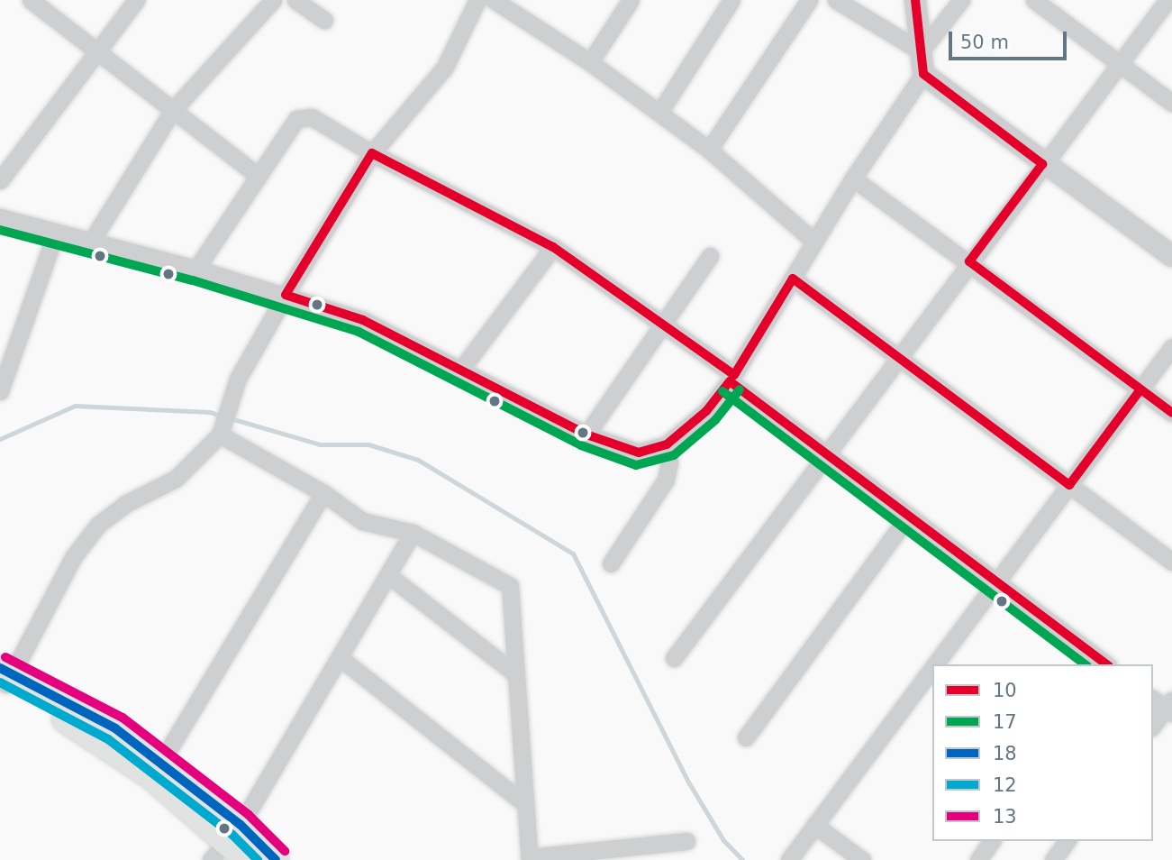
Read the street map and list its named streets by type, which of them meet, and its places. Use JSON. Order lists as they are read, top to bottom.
{
  "lines": [
    "transit line 10",
    "transit line 17",
    "transit line 13",
    "transit line 18",
    "transit line 12"
  ],
  "legend": [
    "10",
    "17",
    "18",
    "12",
    "13"
  ],
  "scale_bar": "50 m"
}
